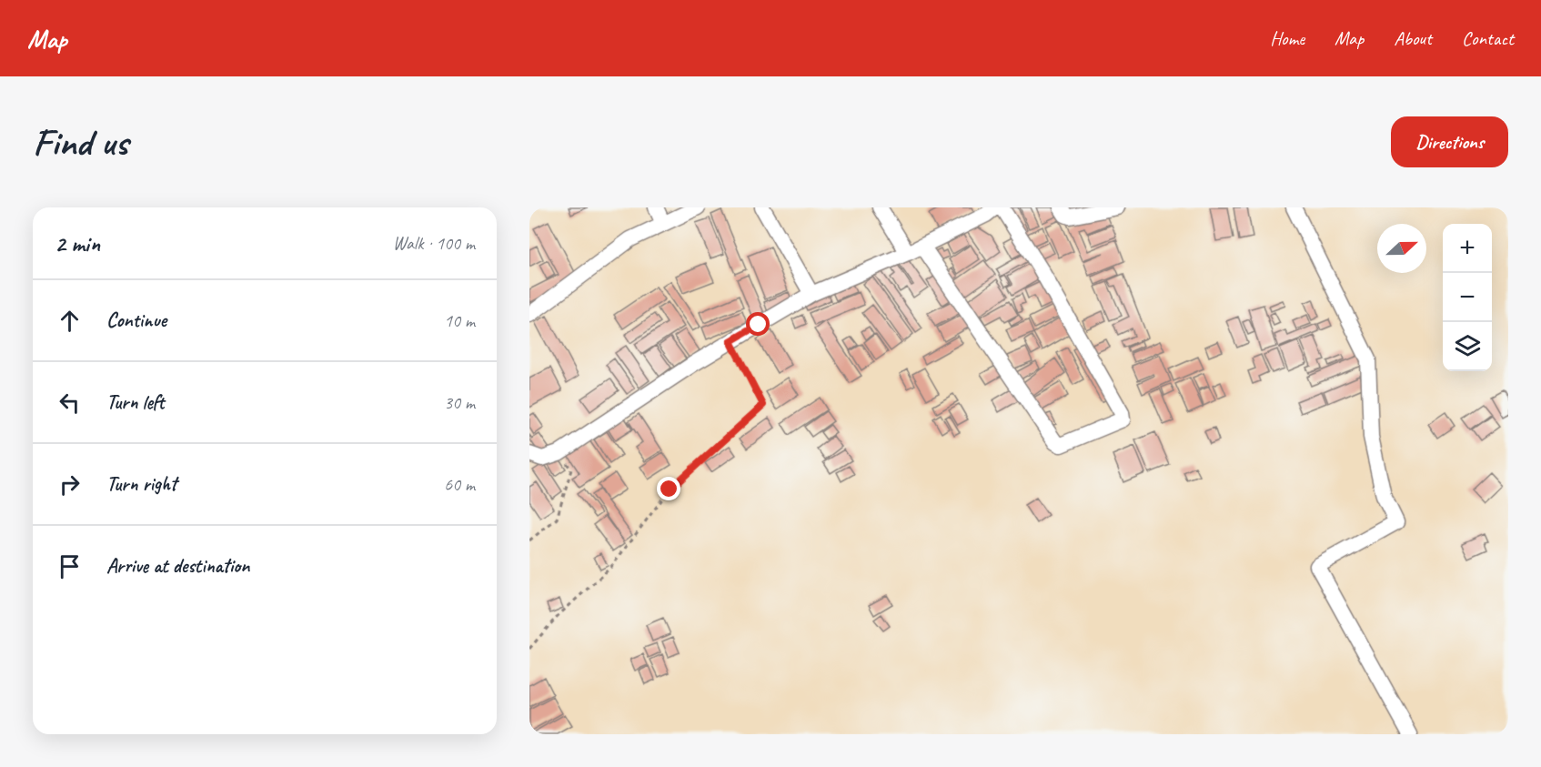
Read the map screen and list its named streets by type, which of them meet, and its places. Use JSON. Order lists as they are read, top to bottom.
{
  "north": "right",
  "page": {
    "header": "Map",
    "nav": [
      "Home",
      "Map",
      "About",
      "Contact"
    ],
    "buttons": "Directions",
    "title": "Find us",
    "heading": ["2 min", "Walk · 100 m"],
    "map_buttons": ["+", "−"],
    "list": [
      ["Continue", "10 m"],
      ["Turn left", "30 m"],
      ["Turn right", "60 m"],
      "Arrive at destination"
    ]
  }
}
